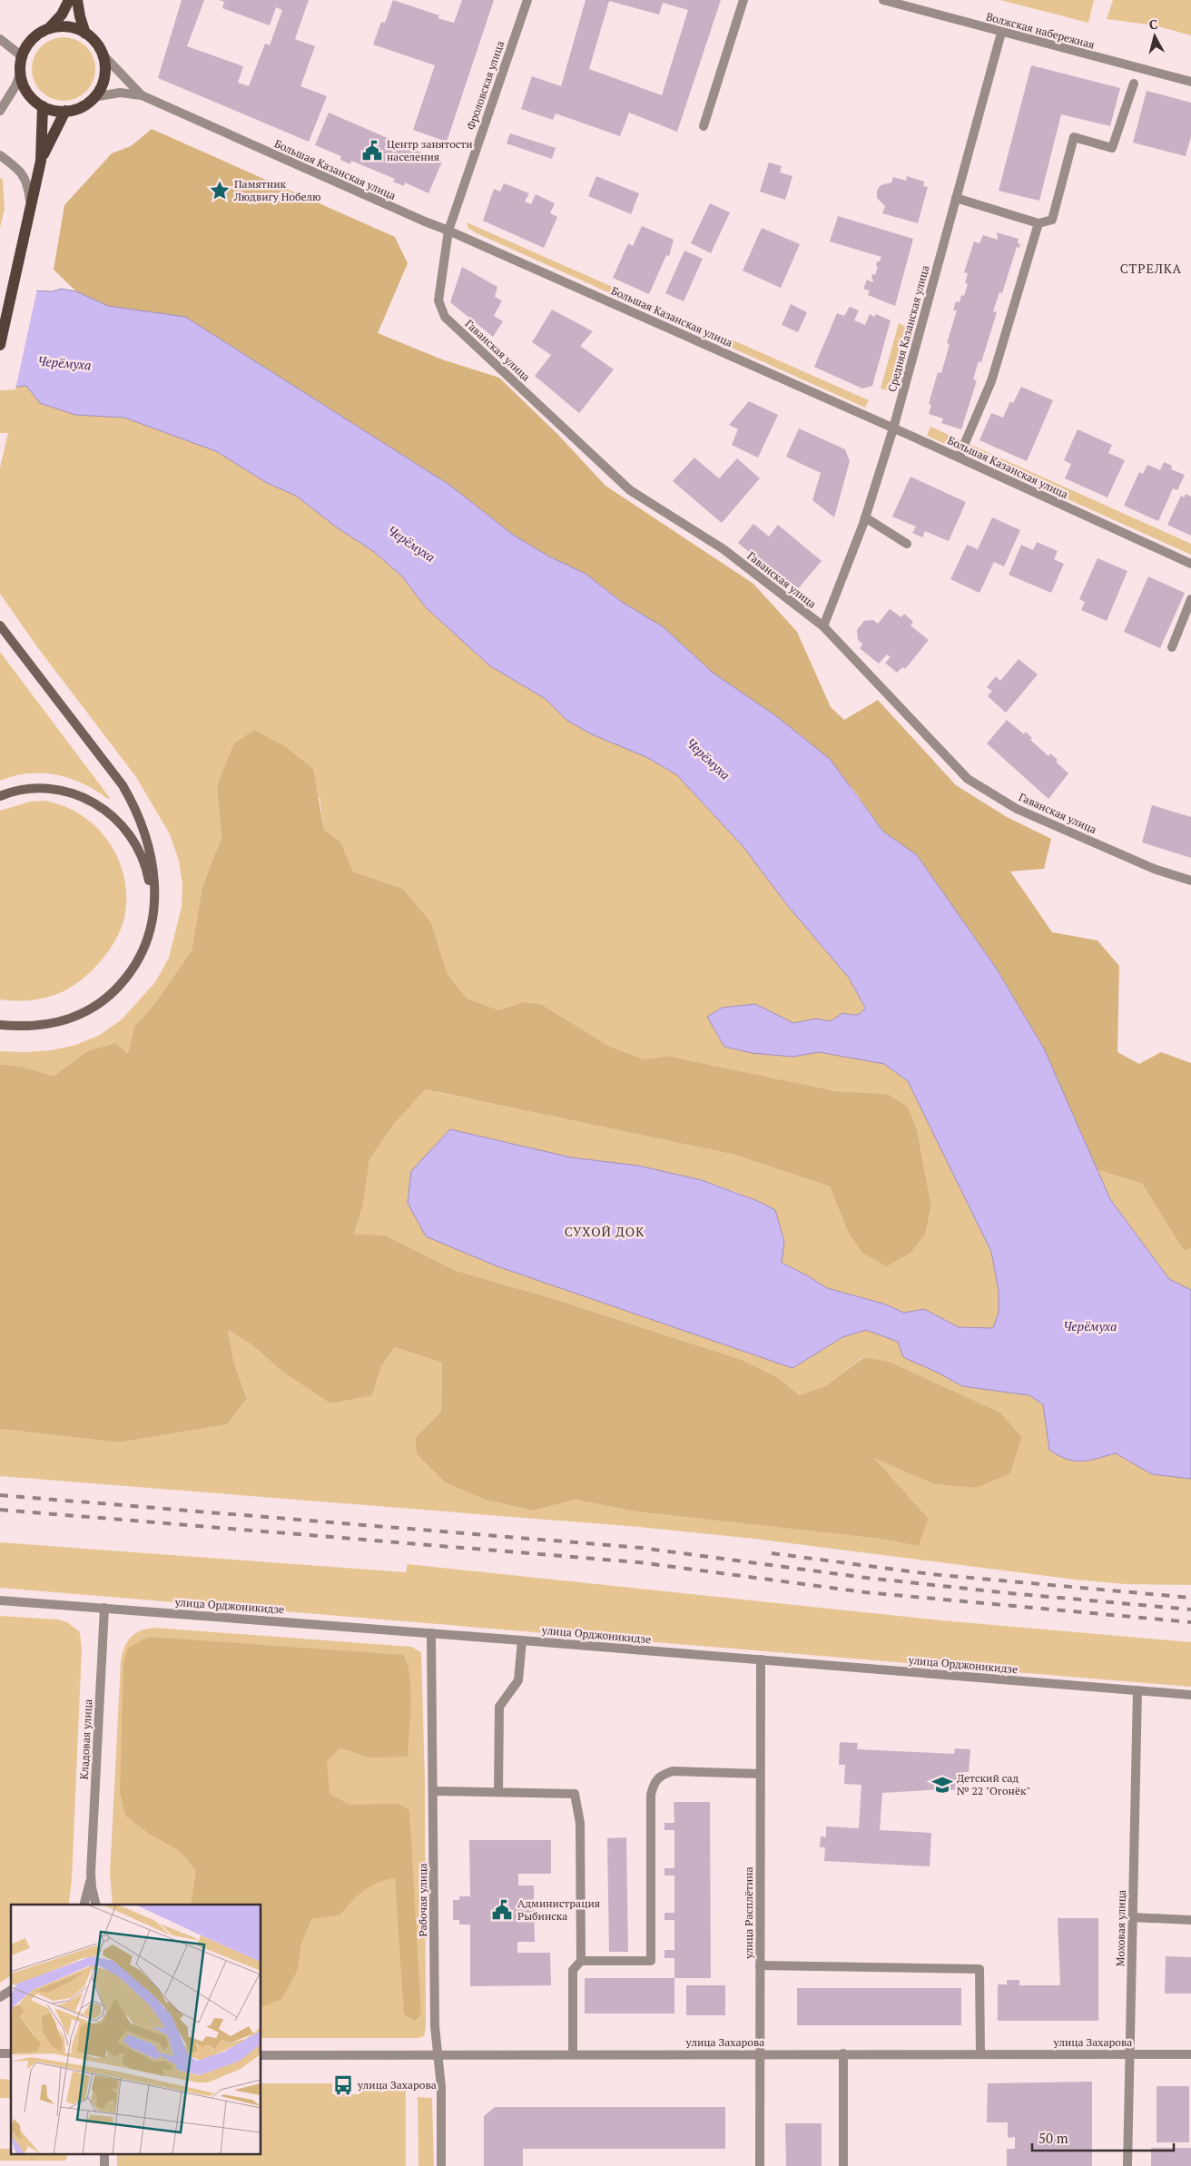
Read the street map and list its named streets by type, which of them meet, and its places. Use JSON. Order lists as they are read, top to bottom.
{
  "streets": {
    "street": [
      "Волжская набережная",
      "Фроловская улица",
      "Большая Казанская улица",
      "Средняя Казанская улица",
      "Гаванская улица",
      "улица Орджоникидзе",
      "Кладовая улица",
      "Рабочая улица",
      "улица Расплётина",
      "Моховая улица",
      "улица Захарова"
    ]
  },
  "crossings": [
    ["Волжская набережная", "Средняя Казанская улица"],
    ["Фроловская улица", "Большая Казанская улица"],
    ["Фроловская улица", "Гаванская улица"],
    ["Большая Казанская улица", "Средняя Казанская улица"],
    ["Большая Казанская улица", "Гаванская улица"],
    ["Средняя Казанская улица", "Гаванская улица"],
    ["улица Орджоникидзе", "Кладовая улица"],
    ["улица Орджоникидзе", "Рабочая улица"],
    ["улица Орджоникидзе", "улица Расплётина"],
    ["улица Орджоникидзе", "Моховая улица"],
    ["Рабочая улица", "улица Захарова"],
    ["улица Расплётина", "улица Захарова"],
    ["Моховая улица", "улица Захарова"]
  ],
  "districts": ["СТРЕЛКА", "СУХОЙ ДОК"],
  "water": ["Черёмуха"],
  "places": {
    "public building": ["Центр занятости населения", "Администрация Рыбинска"],
    "place": ["Памятник Людвигу Нобелю"],
    "school or university": ["Детский сад № 22 \"Огонёк\""],
    "bus stop": ["улица Захарова"]
  },
  "scale_bar": "50 m",
  "north": "top"
}
